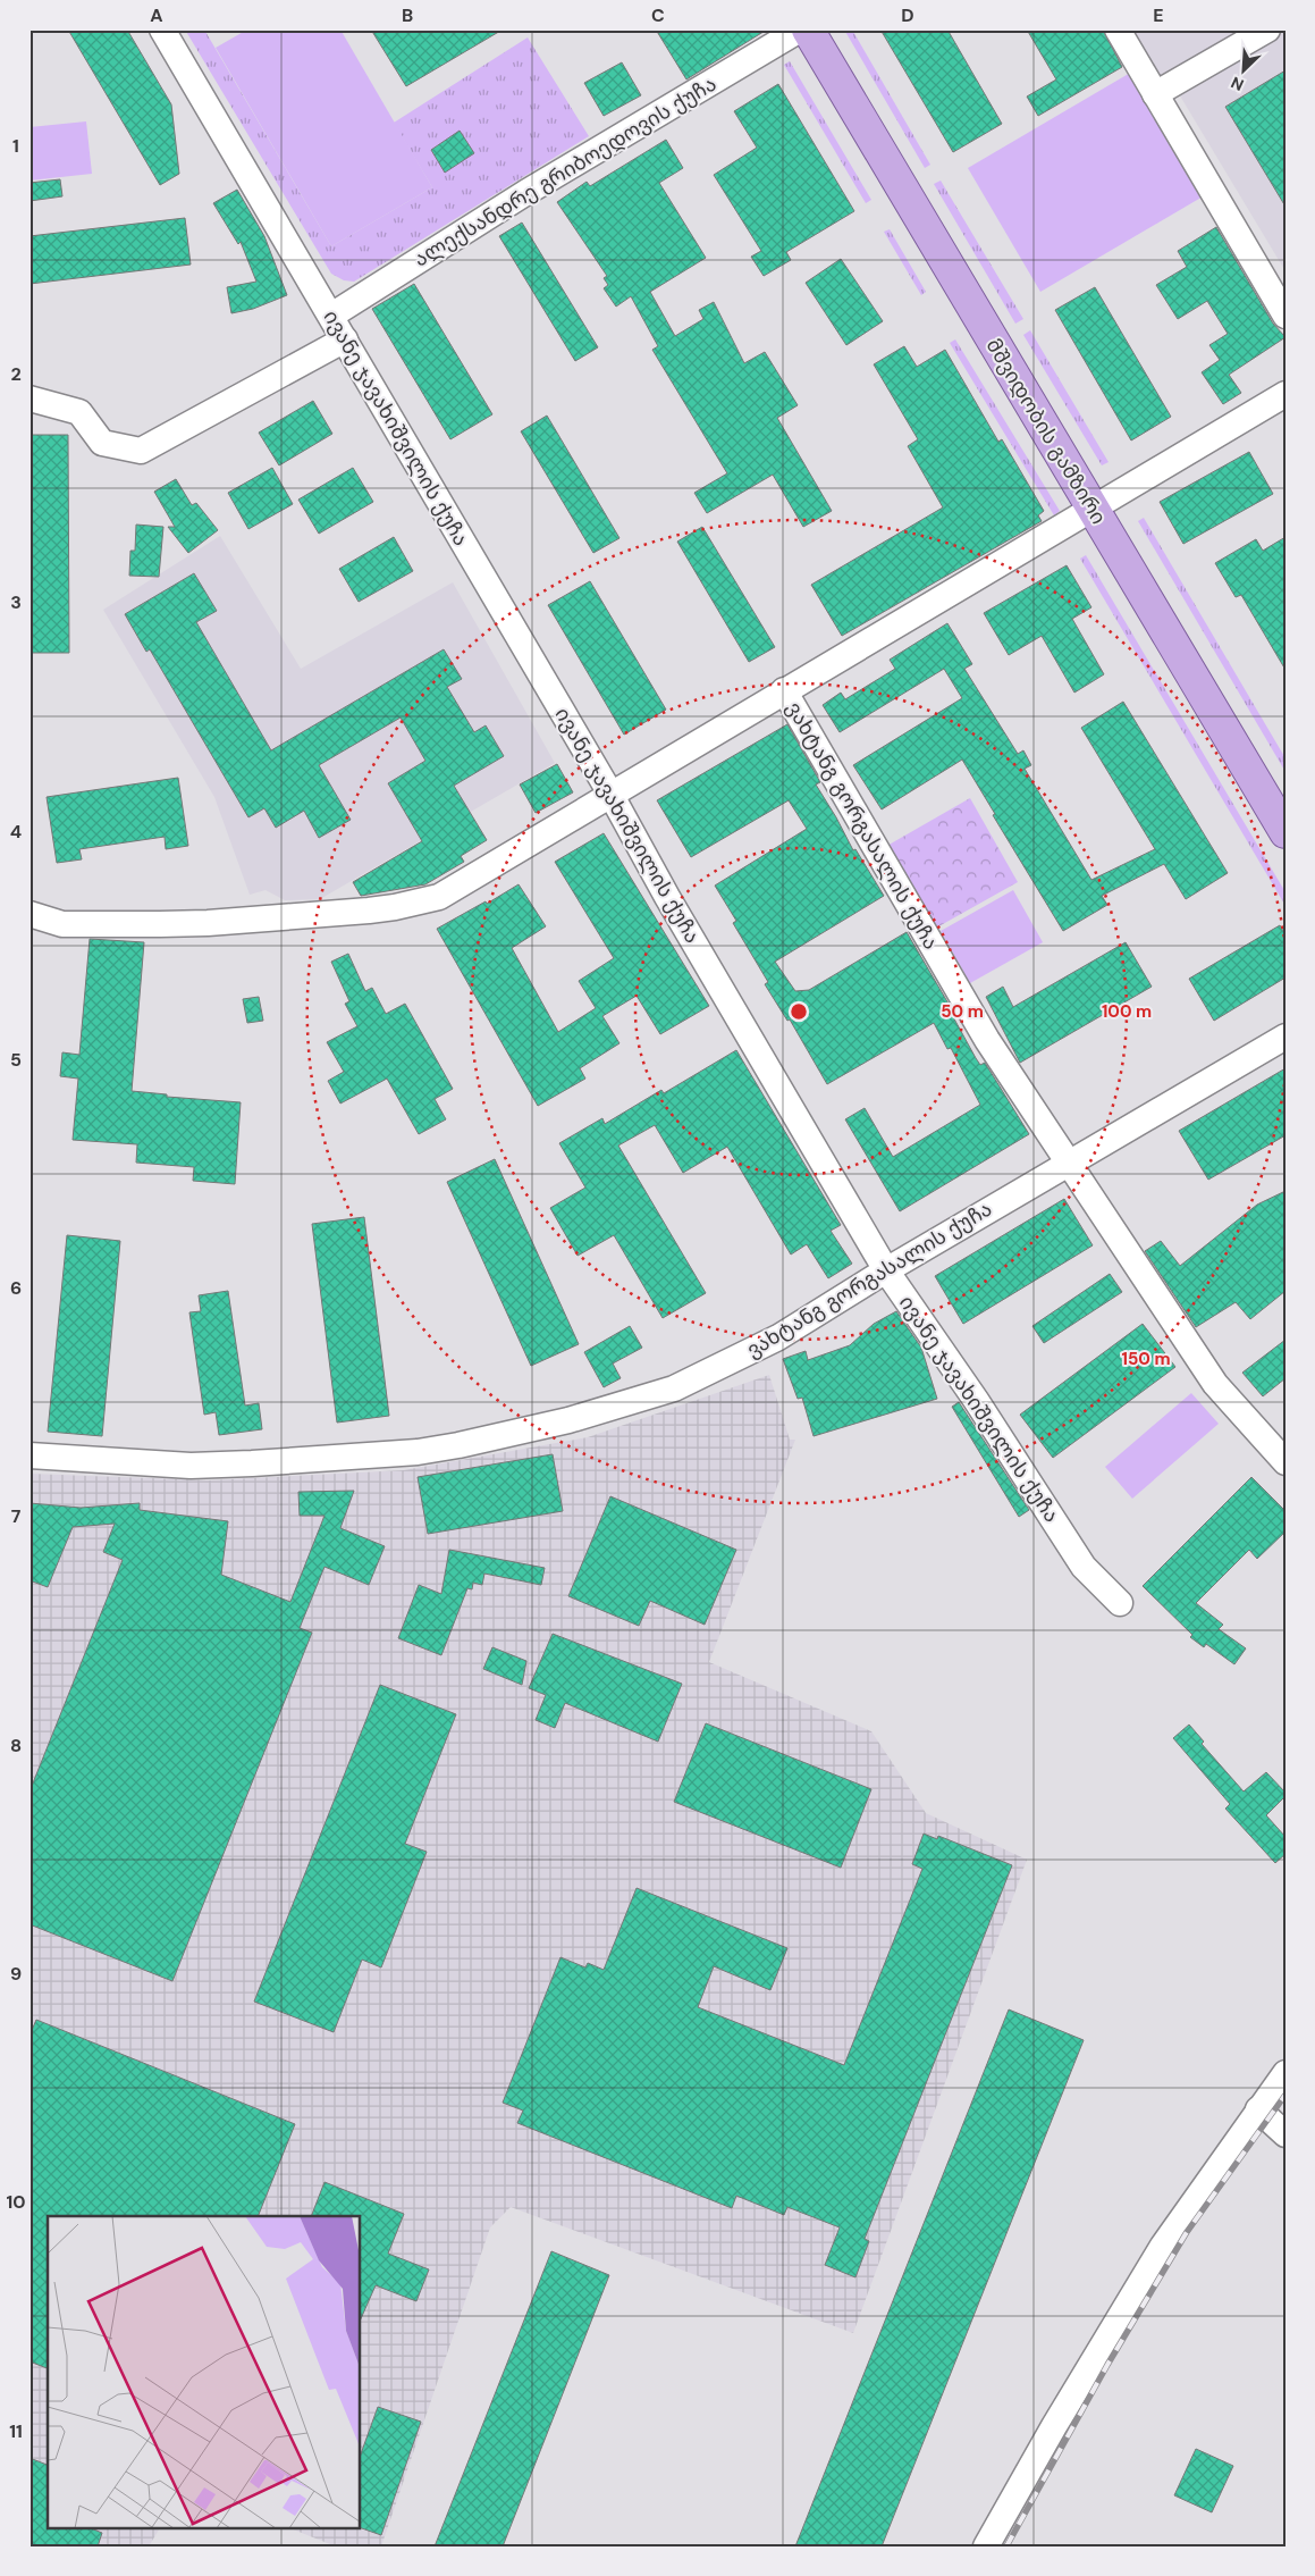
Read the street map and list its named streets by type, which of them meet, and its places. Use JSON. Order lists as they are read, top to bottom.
{
  "streets": {
    "main road": ["მშვიდობის გამზირი"],
    "street": ["ალექსანდრე გრიბოედოვის ქუჩა", "ივანე ჯავახიშვილის ქუჩა", "ვახტანგ გორგასალის ქუჩა"]
  },
  "crossings": [
    ["ალექსანდრე გრიბოედოვის ქუჩა", "ივანე ჯავახიშვილის ქუჩა"],
    ["ივანე ჯავახიშვილის ქუჩა", "ვახტანგ გორგასალის ქუჩა"]
  ],
  "north": "bottom left",
  "grid": {
    "columns": [
      "A",
      "B",
      "C",
      "D",
      "E"
    ],
    "rows": [
      "1",
      "2",
      "3",
      "4",
      "5",
      "6",
      "7",
      "8",
      "9",
      "10",
      "11"
    ]
  },
  "rings": ["50 m", "100 m", "150 m"]
}
